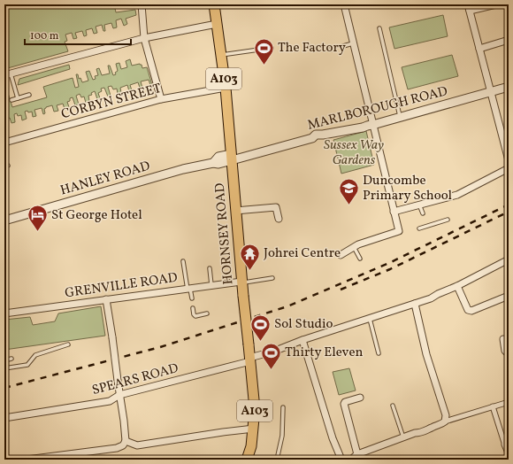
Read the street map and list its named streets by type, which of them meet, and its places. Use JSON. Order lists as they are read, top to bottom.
{
  "streets": {
    "main road": ["A103", "HORNSEY ROAD"],
    "street": [
      "CORBYN STREET",
      "MARLBOROUGH ROAD",
      "HANLEY ROAD",
      "GRENVILLE ROAD",
      "SPEARS ROAD"
    ]
  },
  "crossings": [
    ["CORBYN STREET", "HORNSEY ROAD"],
    ["MARLBOROUGH ROAD", "HANLEY ROAD"],
    ["MARLBOROUGH ROAD", "HORNSEY ROAD"],
    ["HANLEY ROAD", "HORNSEY ROAD"],
    ["HORNSEY ROAD", "GRENVILLE ROAD"],
    ["HORNSEY ROAD", "SPEARS ROAD"]
  ],
  "parks": ["Sussex Way Gardens"],
  "places": {
    "sports": ["The Factory", "Sol Studio", "Thirty Eleven"],
    "school or university": ["Duncombe Primary School"],
    "hotel": ["St George Hotel"],
    "temple": ["Johrei Centre"]
  },
  "scale_bar": "100 m"
}
